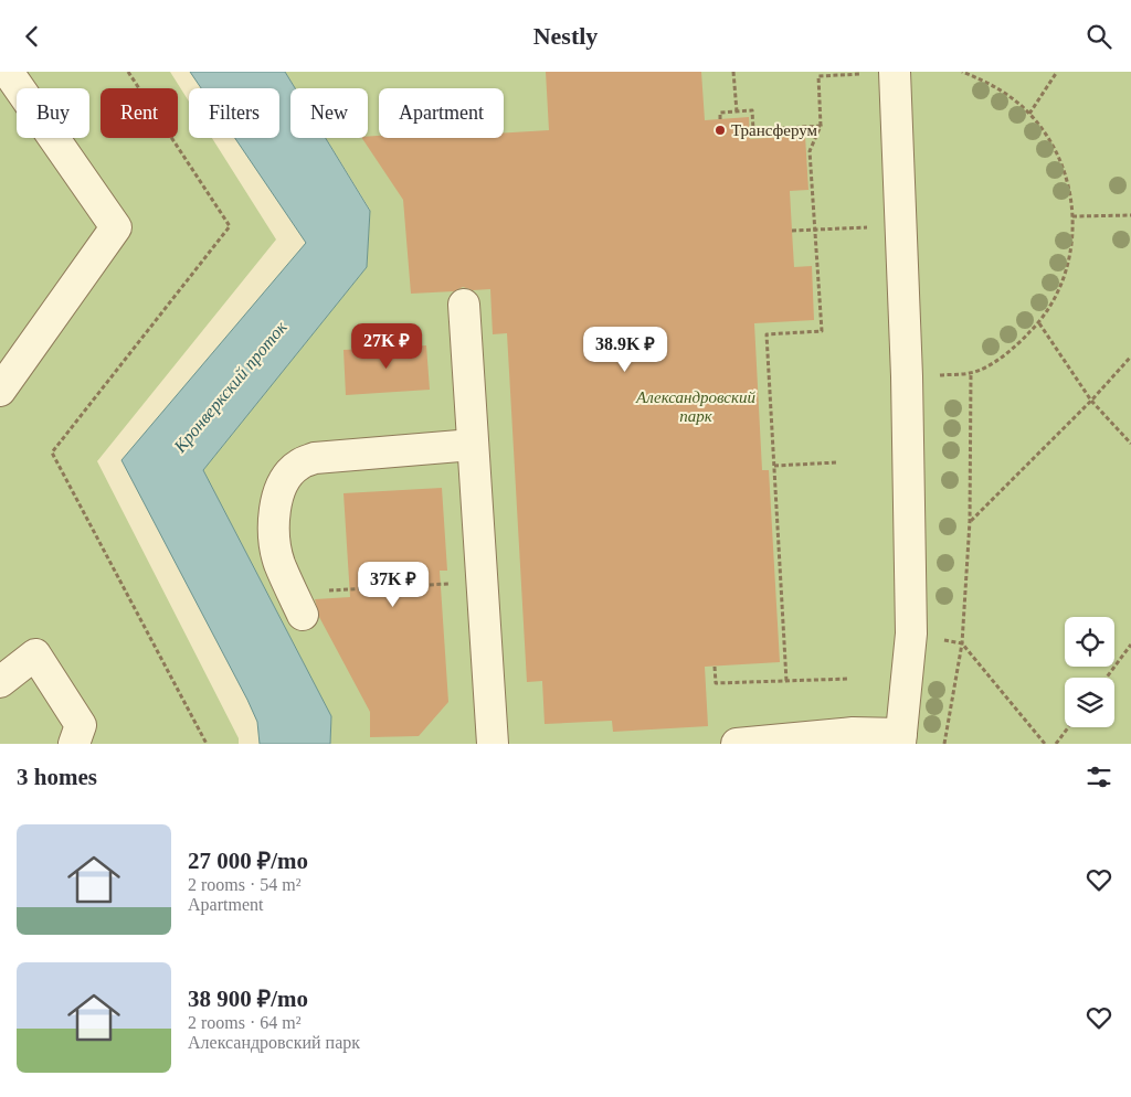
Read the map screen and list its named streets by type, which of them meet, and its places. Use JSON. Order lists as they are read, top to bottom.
{
  "water": ["Кронверкский проток"],
  "parks": ["Александровский парк"],
  "places": ["Трансферум"],
  "page": {
    "header": "Nestly",
    "chip": [
      "Buy",
      "Rent",
      "Filters",
      "New",
      "Apartment"
    ],
    "price": ["27K ₽", "38.9K ₽", "37K ₽"],
    "heading": "3 homes",
    "list": [
      {
        "name": "27 000 ₽/mo",
        "note": "2 rooms · 54 m² · Apartment"
      },
      {
        "name": "38 900 ₽/mo",
        "note": "2 rooms · 64 m² · Александровский парк"
      }
    ]
  }
}
